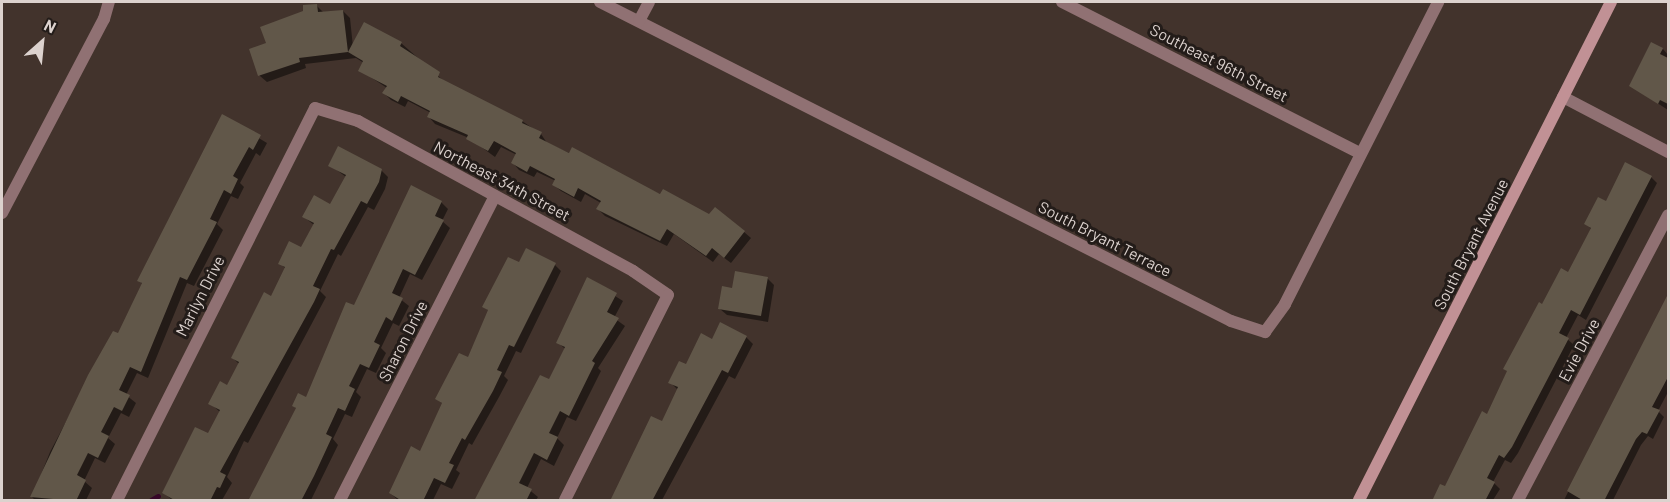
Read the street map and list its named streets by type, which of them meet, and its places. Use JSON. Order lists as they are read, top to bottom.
{
  "streets": {
    "street": [
      "Southeast 96th Street",
      "Northeast 34th Street",
      "South Bryant Terrace",
      "South Bryant Avenue",
      "Marilyn Drive",
      "Sharon Drive",
      "Evie Drive"
    ]
  },
  "crossings": [
    ["Southeast 96th Street", "South Bryant Terrace"],
    ["Northeast 34th Street", "Marilyn Drive"],
    ["Northeast 34th Street", "Sharon Drive"]
  ],
  "north": "top right"
}
